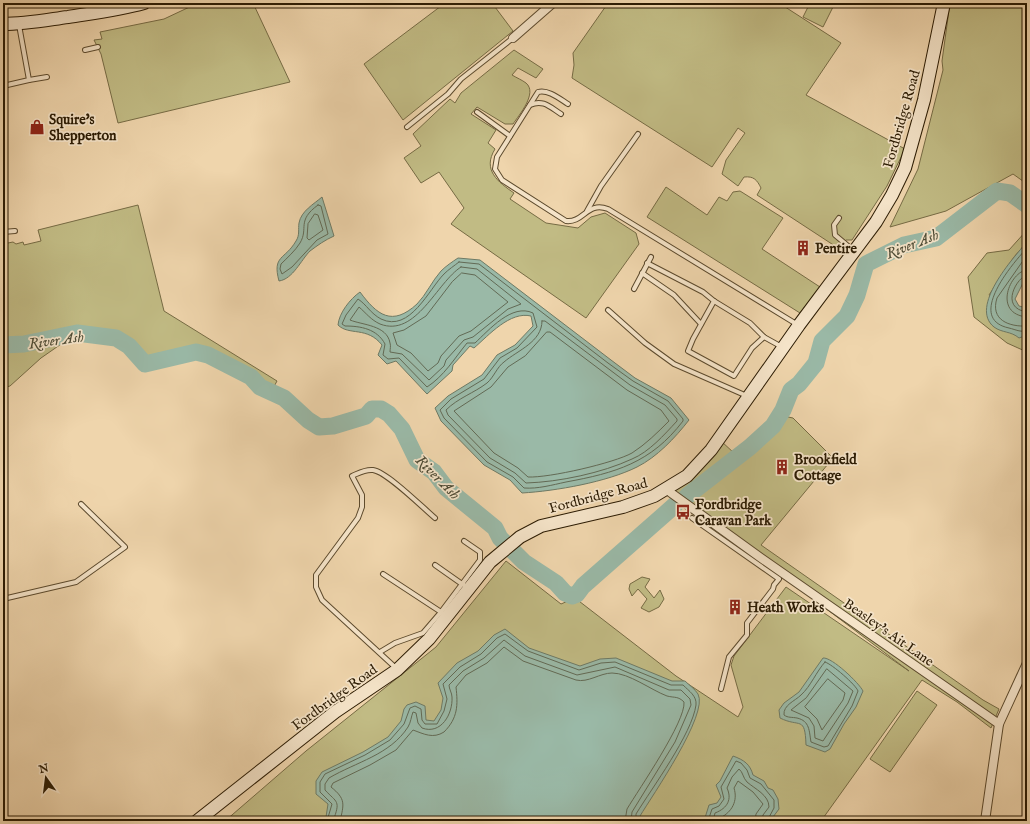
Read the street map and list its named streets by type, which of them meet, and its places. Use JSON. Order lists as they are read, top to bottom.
{
  "streets": {
    "street": ["Fordbridge Road", "Beasley's Ait Lane"]
  },
  "crossings": [
    ["Fordbridge Road", "Beasley's Ait Lane"]
  ],
  "water": ["River Ash"],
  "places": {
    "shop": ["Squire's Shepperton"],
    "building": ["Pentire", "Brookfield Cottage", "Heath Works"],
    "bus stop": ["Fordbridge Caravan Park"]
  },
  "north": "top"
}
